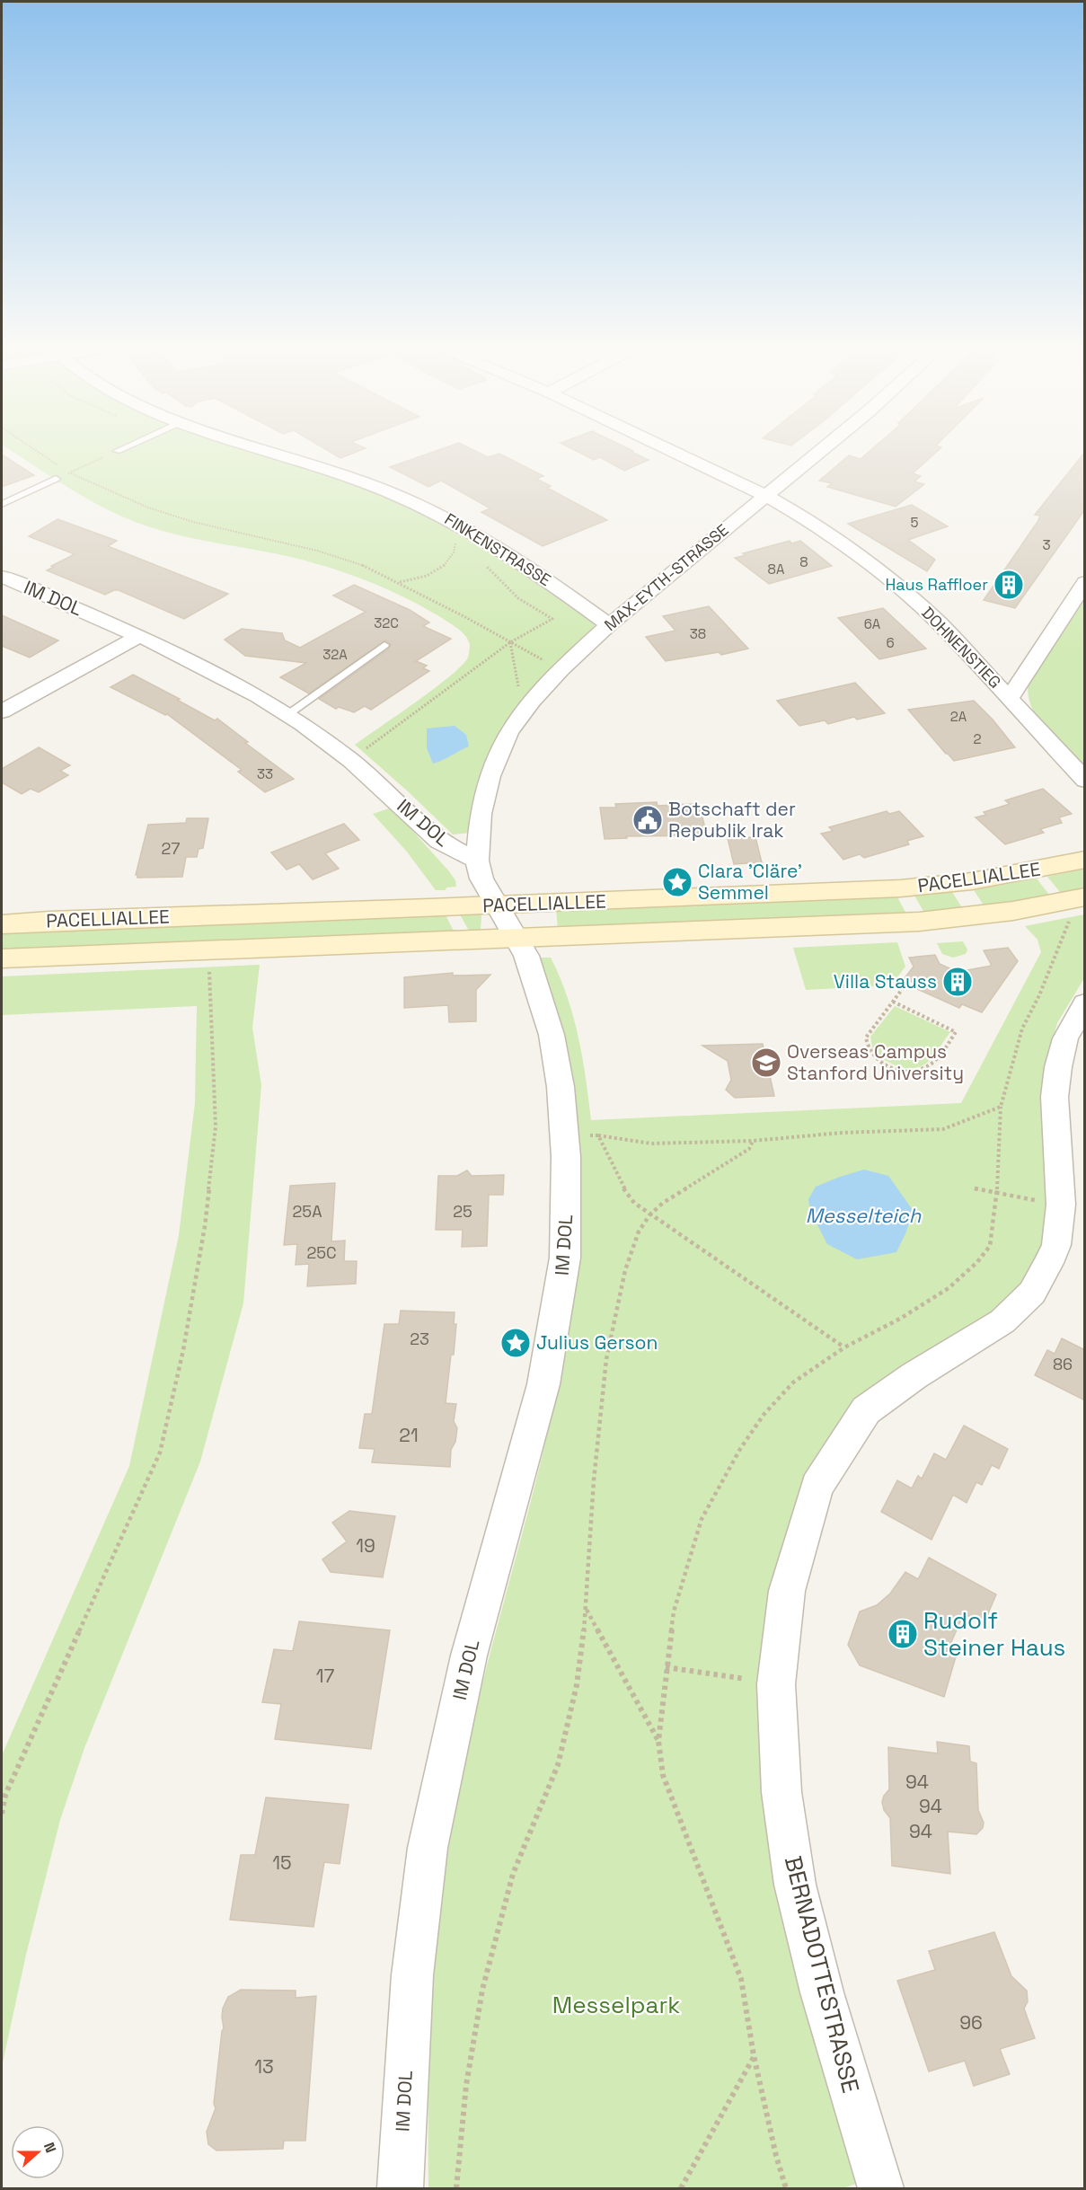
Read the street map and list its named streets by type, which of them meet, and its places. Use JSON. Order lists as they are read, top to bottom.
{
  "streets": {
    "street": [
      "FINKENSTRASSE",
      "MAX-EYTH-STRASSE",
      "IM DOL",
      "DOHNENSTIEG",
      "PACELLIALLEE",
      "BERNADOTTESTRASSE"
    ]
  },
  "crossings": [
    ["FINKENSTRASSE", "MAX-EYTH-STRASSE"],
    ["MAX-EYTH-STRASSE", "IM DOL"],
    ["MAX-EYTH-STRASSE", "DOHNENSTIEG"],
    ["IM DOL", "PACELLIALLEE"]
  ],
  "water": ["Messelteich"],
  "parks": ["Messelpark"],
  "places": {
    "building": ["Haus Raffloer", "Villa Stauss", "Rudolf Steiner Haus"],
    "public building": ["Botschaft der Republik Irak"],
    "place": ["Clara 'Cläre' Semmel", "Julius Gerson"],
    "school or university": ["Overseas Campus Stanford University"]
  },
  "house_numbers": [
    "5",
    "3",
    "8",
    "8A",
    "32C",
    "6A",
    "38",
    "6",
    "32A",
    "2A",
    "2",
    "33",
    "27",
    "25A",
    "25",
    "25C",
    "23",
    "86",
    "21",
    "19",
    "17",
    "94",
    "94",
    "94",
    "15",
    "96",
    "13"
  ],
  "north": "right"
}
